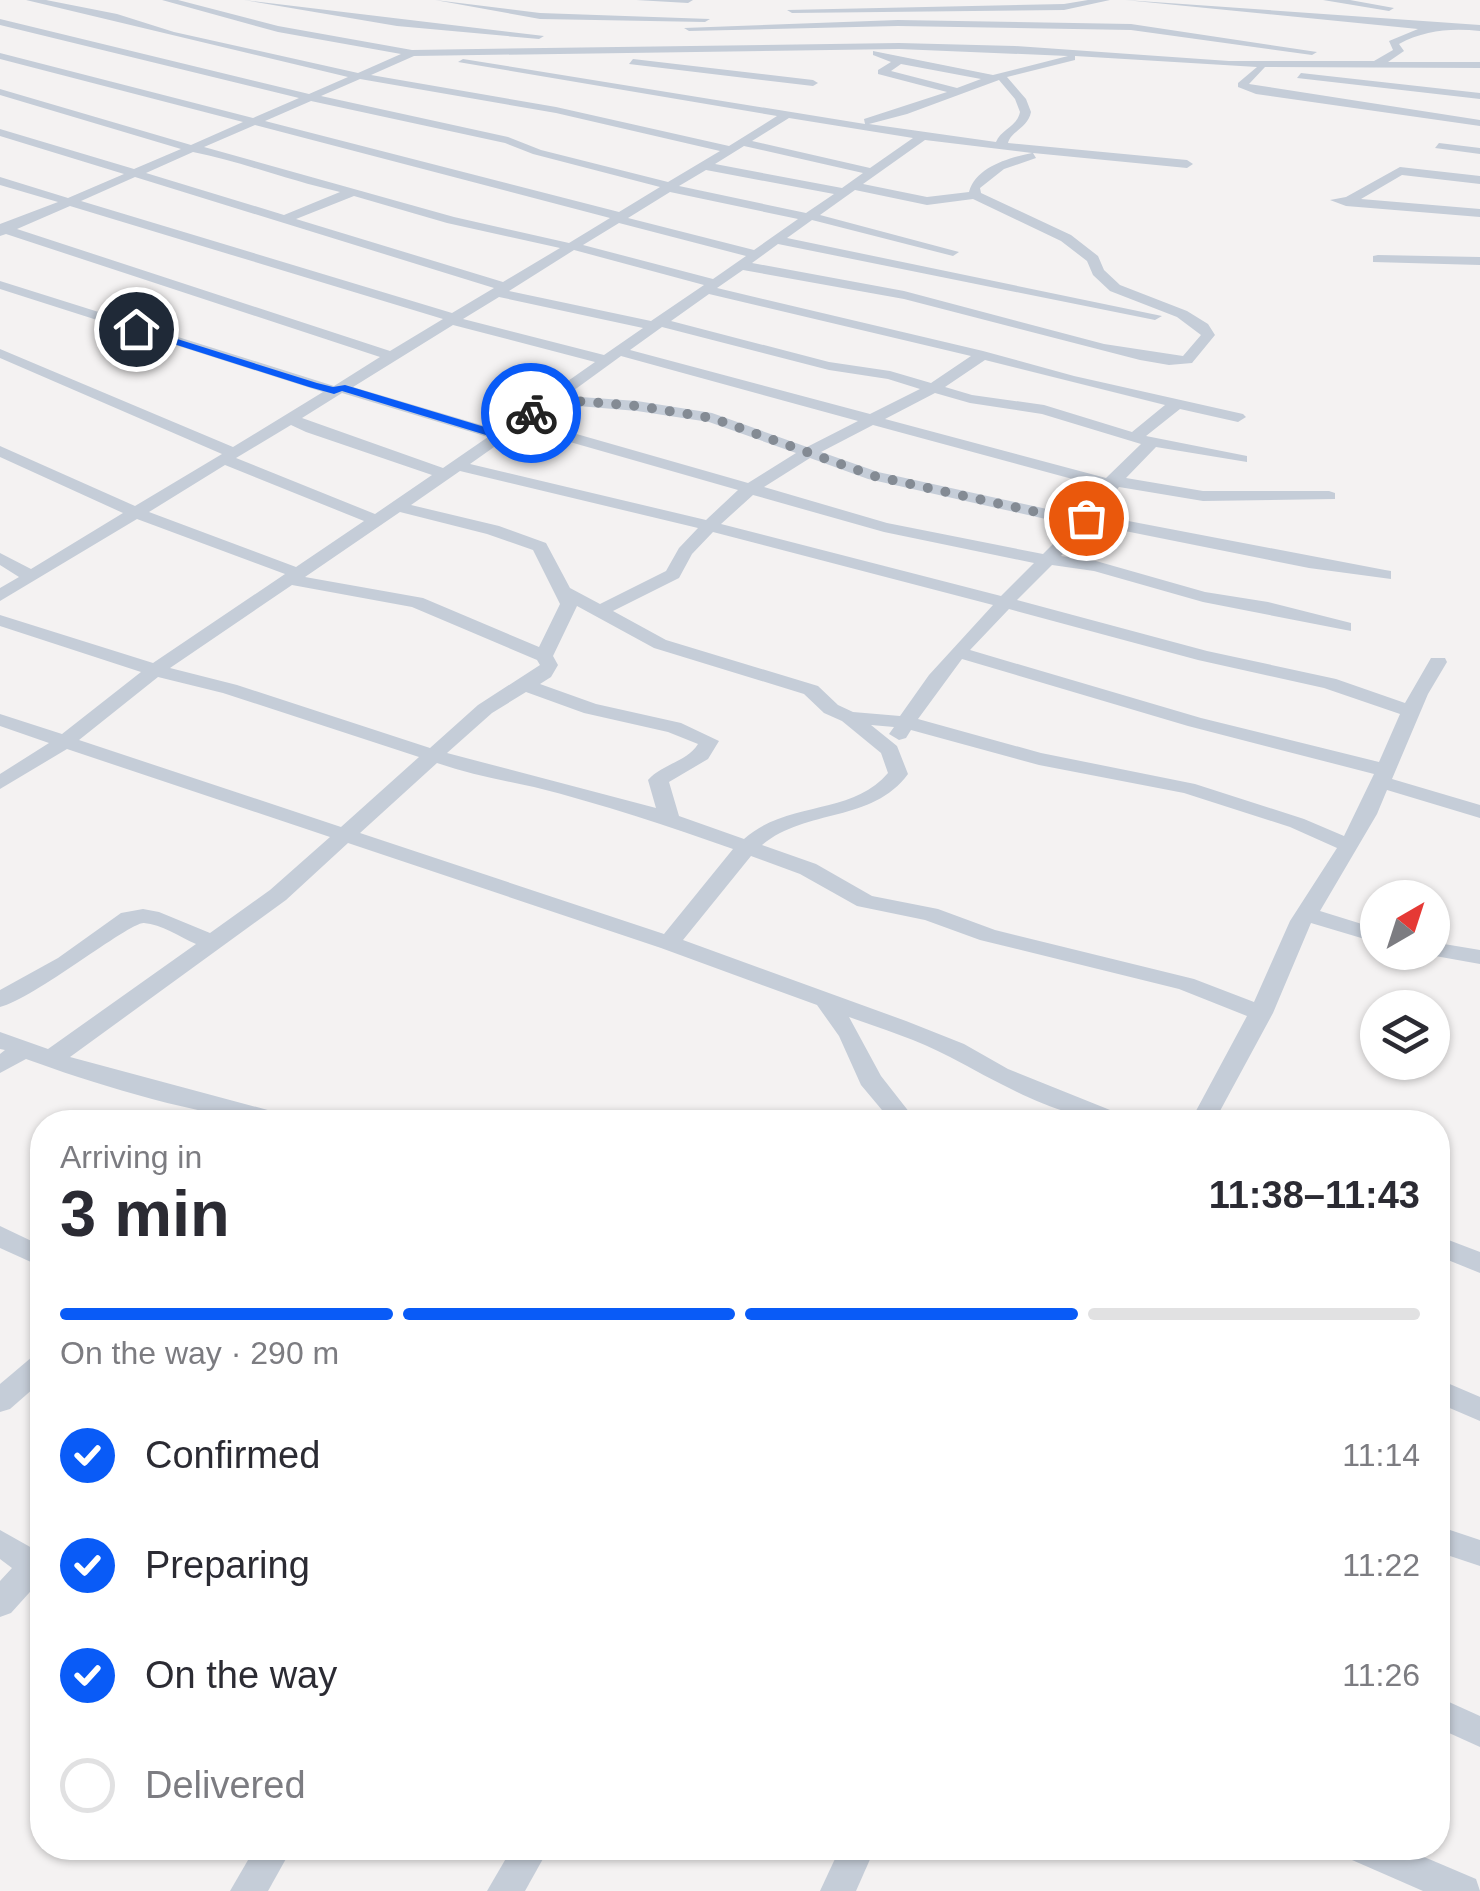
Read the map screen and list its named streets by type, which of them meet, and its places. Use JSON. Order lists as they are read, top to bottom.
{
  "north": "top right",
  "page": {
    "heading": ["3 min", "Arriving in", "11:38–11:43"],
    "bar": "On the way · 290 m",
    "list": [
      ["Confirmed", "11:14"],
      ["Preparing", "11:22"],
      ["On the way", "11:26"],
      "Delivered"
    ]
  }
}
